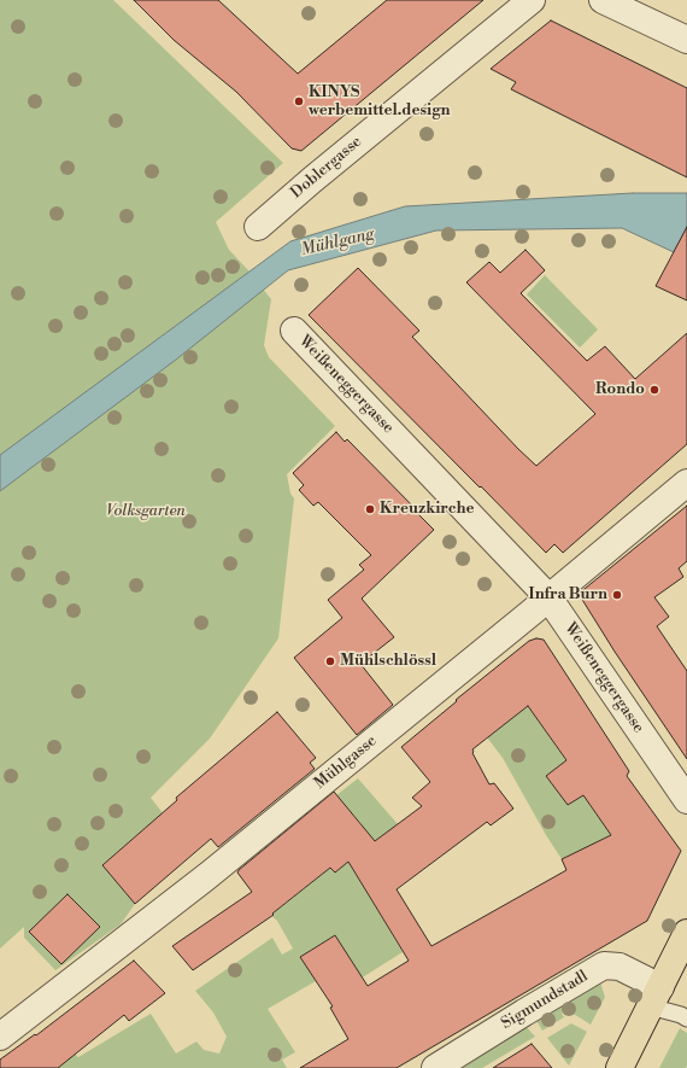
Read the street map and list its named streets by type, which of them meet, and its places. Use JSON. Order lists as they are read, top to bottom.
{
  "streets": {
    "street": [
      "Doblergasse",
      "Weißeneggergasse",
      "Mühlgasse",
      "Sigmundstadl"
    ]
  },
  "crossings": [
    ["Weißeneggergasse", "Mühlgasse"]
  ],
  "water": ["Mühlgang"],
  "parks": ["Volksgarten"],
  "places": [
    "KINYS werbemittel.design",
    "Rondo",
    "Kreuzkirche",
    "Infra Burn",
    "Mühlschlössl"
  ]
}
